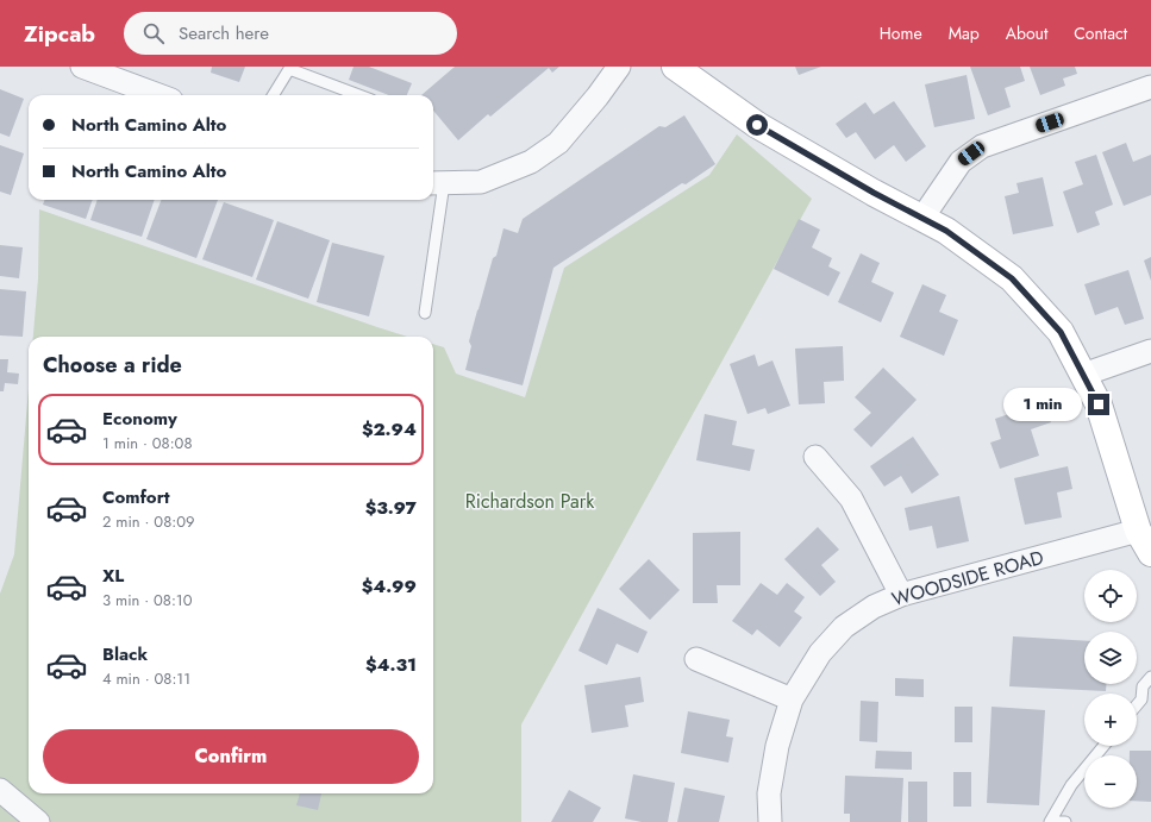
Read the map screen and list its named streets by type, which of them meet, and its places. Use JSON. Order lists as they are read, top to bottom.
{
  "streets": {
    "street": ["WOODSIDE ROAD"]
  },
  "parks": ["Richardson Park"],
  "page": {
    "header": "Zipcab",
    "search": "Search here",
    "nav": [
      "Home",
      "Map",
      "About",
      "Contact"
    ],
    "banner": ["North Camino Alto", "North Camino Alto"],
    "heading": "Choose a ride",
    "bubble": "1 min",
    "list": [
      {
        "name": "Economy",
        "note": "1 min · 08:08",
        "value": "$2.94"
      },
      {
        "name": "Comfort",
        "note": "2 min · 08:09",
        "value": "$3.97"
      },
      {
        "name": "XL",
        "note": "3 min · 08:10",
        "value": "$4.99"
      },
      {
        "name": "Black",
        "note": "4 min · 08:11",
        "value": "$4.31"
      }
    ],
    "map_buttons": ["+", "−"],
    "buttons": "Confirm"
  }
}
